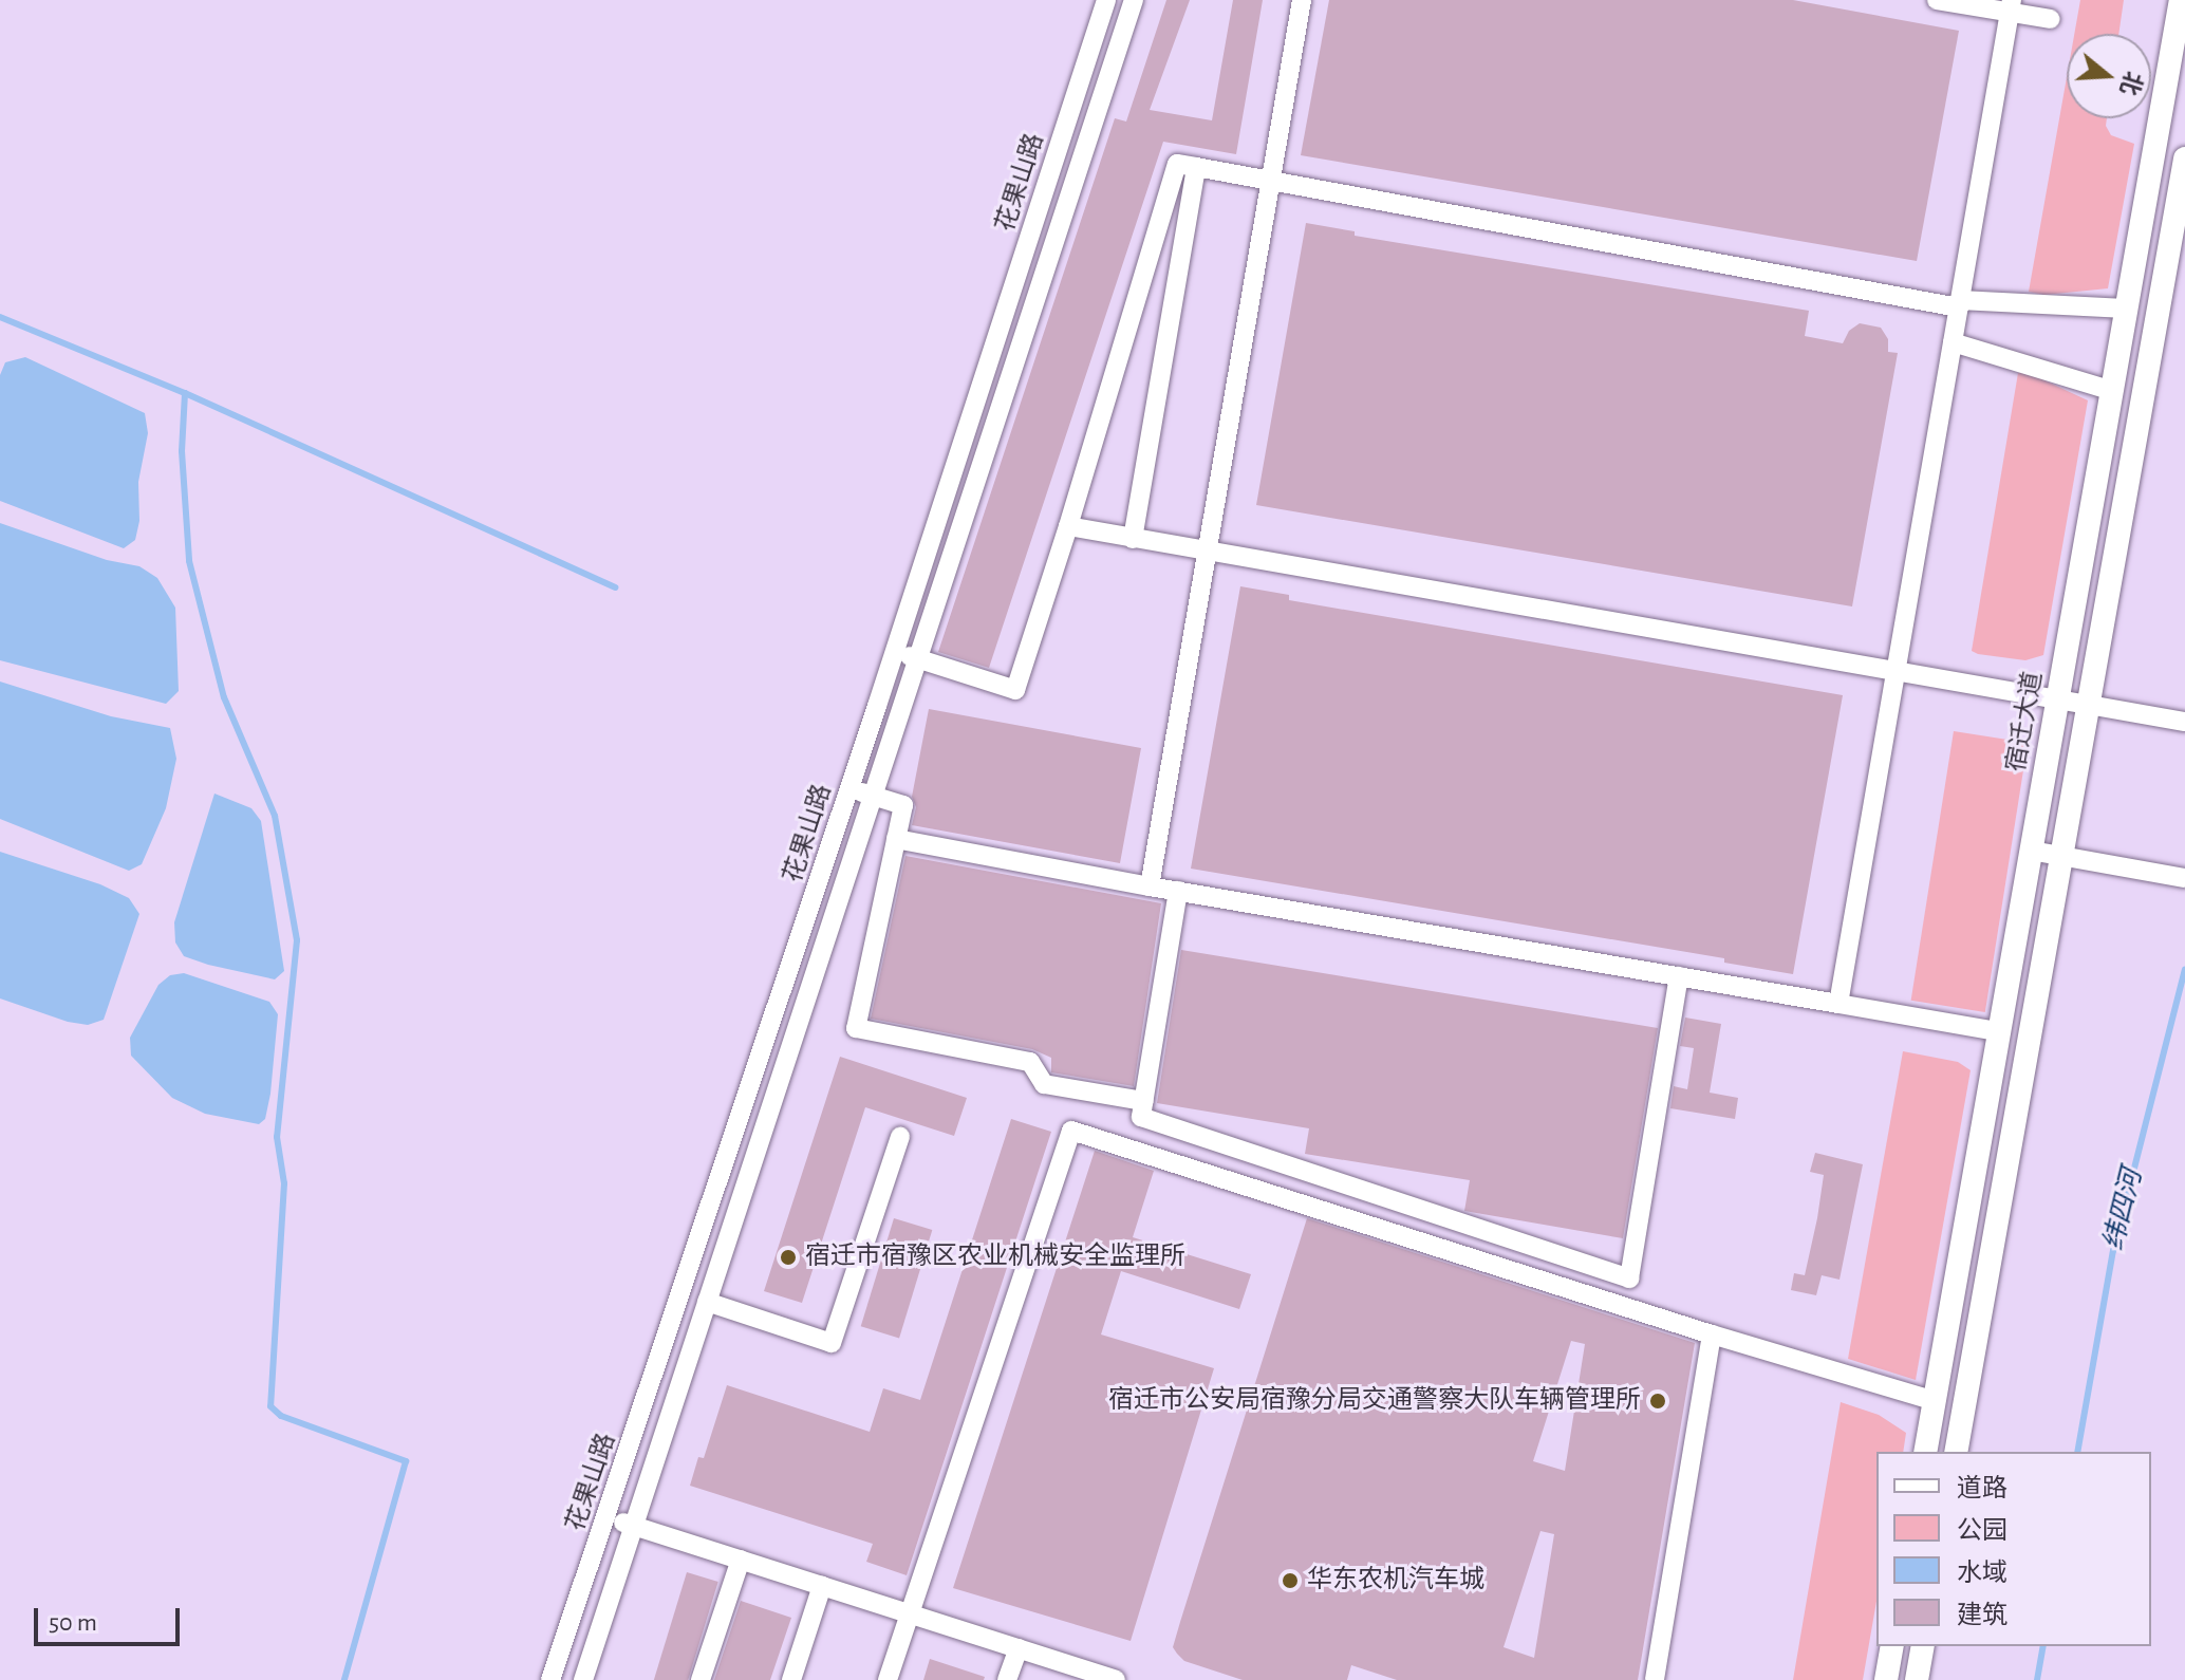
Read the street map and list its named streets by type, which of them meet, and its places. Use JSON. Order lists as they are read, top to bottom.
{
  "streets": {
    "main road": ["宿迁大道"],
    "street": ["花果山路"]
  },
  "water": ["纬四河"],
  "places": ["宿迁市宿豫区农业机械安全监理所", "宿迁市公安局宿豫分局交通警察大队车辆管理所", "华东农机汽车城"],
  "legend": [
    "道路",
    "公园",
    "水域",
    "建筑"
  ],
  "scale_bar": "50 m",
  "north": "right"
}
